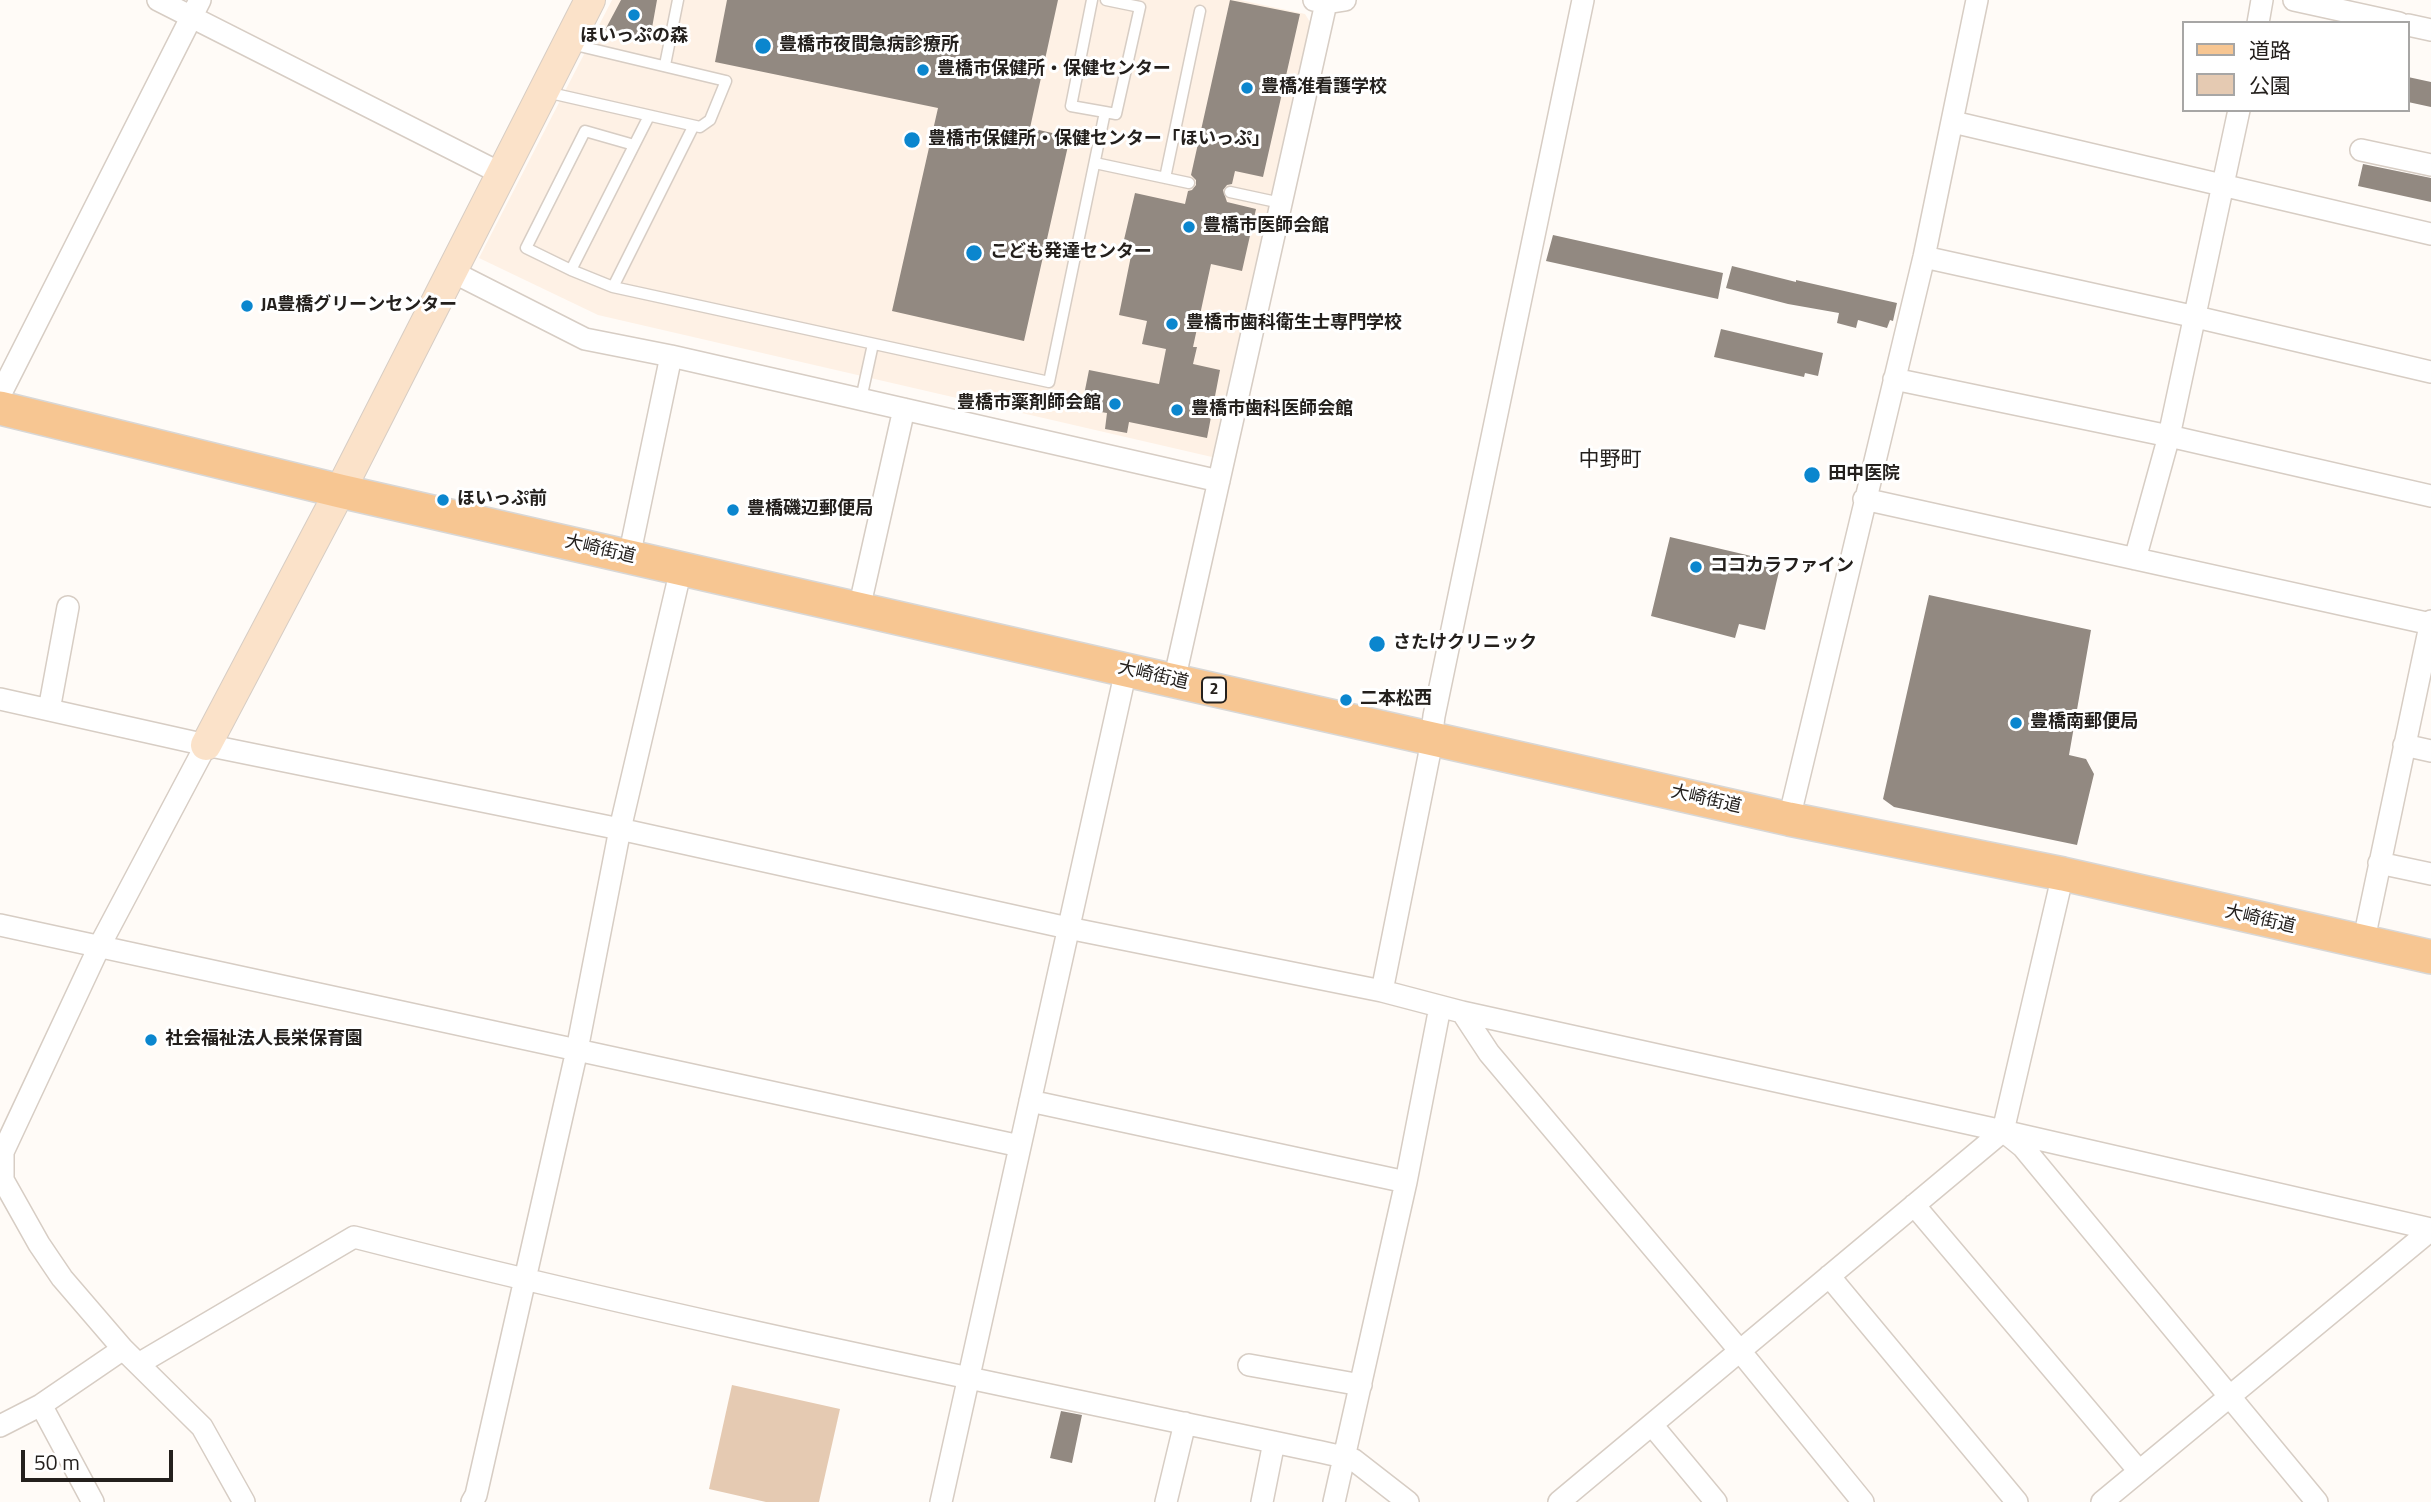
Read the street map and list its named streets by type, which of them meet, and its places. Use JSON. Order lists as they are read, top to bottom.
{
  "streets": {
    "main road": ["大崎街道", "2"]
  },
  "districts": ["中野町"],
  "places": [
    "ほいっぷの森",
    "豊橋市夜間急病診療所",
    "豊橋市保健所・保健センター",
    "豊橋准看護学校",
    "豊橋市保健所・保健センター「ほいっぷ」",
    "豊橋市医師会館",
    "こども発達センター",
    "JA豊橋グリーンセンター",
    "豊橋市歯科衛生士専門学校",
    "豊橋市薬剤師会館",
    "豊橋市歯科医師会館",
    "田中医院",
    "ほいっぷ前",
    "豊橋磯辺郵便局",
    "ココカラファイン",
    "さたけクリニック",
    "二本松西",
    "豊橋南郵便局",
    "社会福祉法人長栄保育園"
  ],
  "legend": ["道路", "公園"],
  "scale_bar": "50 m"
}
